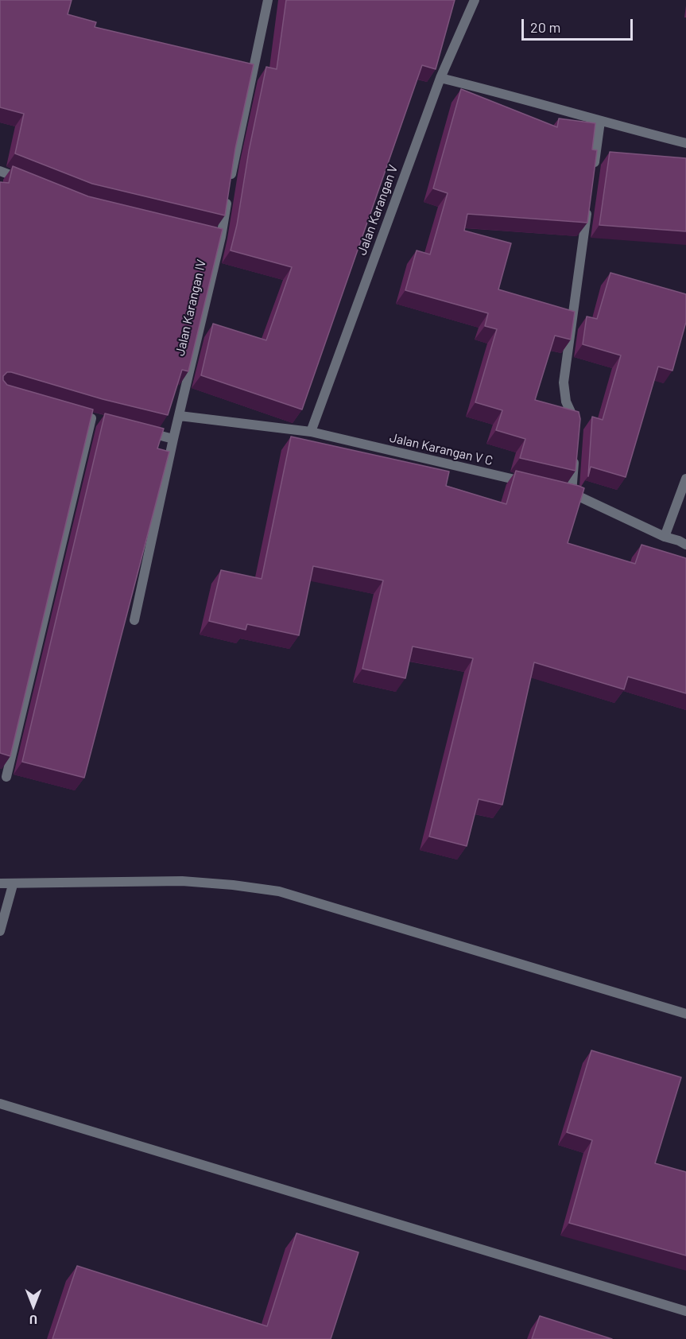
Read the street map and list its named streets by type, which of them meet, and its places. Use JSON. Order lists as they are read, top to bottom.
{
  "streets": {
    "street": ["Jalan Karangan V", "Jalan Karangan IV", "Jalan Karangan V C"]
  },
  "crossings": [
    ["Jalan Karangan V", "Jalan Karangan V C"],
    ["Jalan Karangan IV", "Jalan Karangan V C"]
  ],
  "scale_bar": "20 m",
  "north": "bottom"
}
